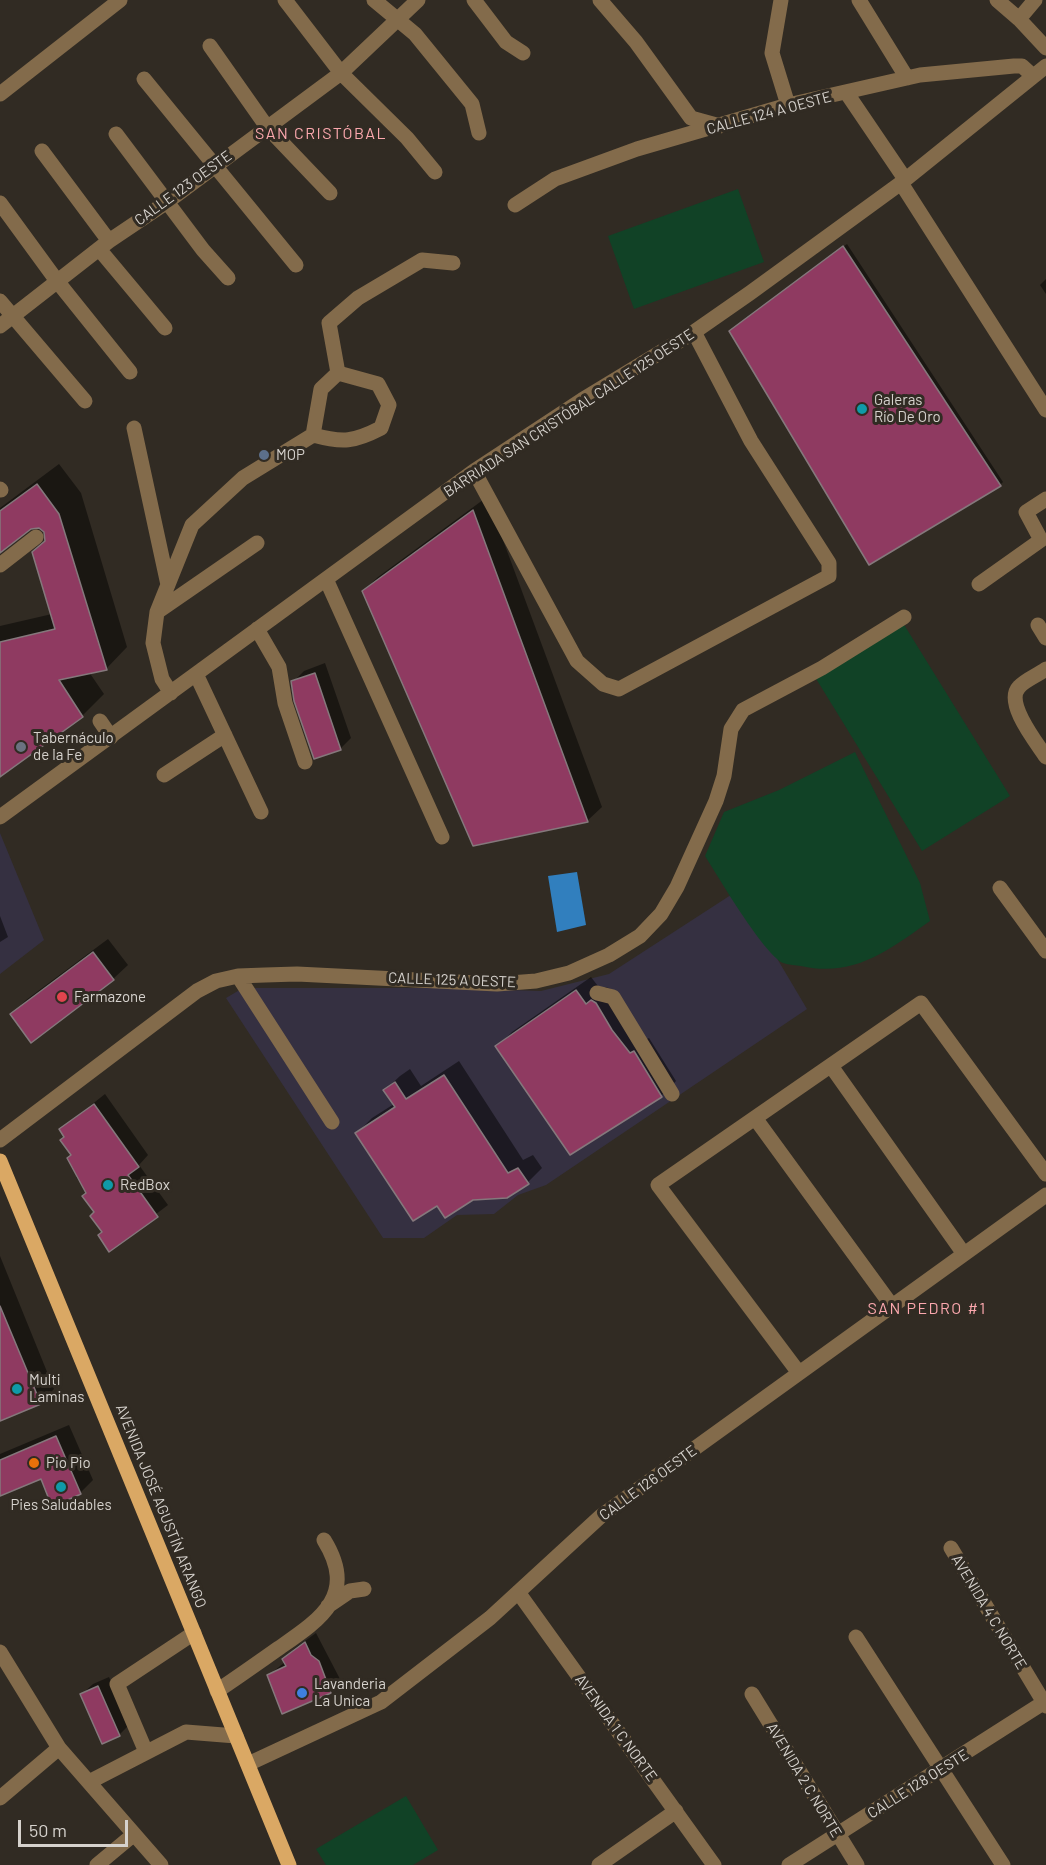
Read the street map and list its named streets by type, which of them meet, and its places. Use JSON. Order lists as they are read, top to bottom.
{
  "streets": {
    "main road": ["AVENIDA JOSÉ AGUSTÍN ARANGO"],
    "street": [
      "CALLE 124 A OESTE",
      "CALLE 123 OESTE",
      "BARRIADA SAN CRISTÓBAL CALLE 125 OESTE",
      "CALLE 125 A OESTE",
      "CALLE 126 OESTE",
      "AVENIDA 4 C NORTE",
      "AVENIDA 1 C NORTE",
      "AVENIDA 2 C NORTE",
      "CALLE 128 OESTE"
    ]
  },
  "crossings": [
    ["CALLE 124 A OESTE", "BARRIADA SAN CRISTÓBAL CALLE 125 OESTE"],
    ["CALLE 126 OESTE", "AVENIDA JOSÉ AGUSTÍN ARANGO"],
    ["CALLE 126 OESTE", "AVENIDA 1 C NORTE"],
    ["AVENIDA 4 C NORTE", "CALLE 128 OESTE"],
    ["AVENIDA 2 C NORTE", "CALLE 128 OESTE"]
  ],
  "districts": ["SAN CRISTÓBAL", "SAN PEDRO #1"],
  "places": [
    "Galeras Río De Oro",
    "MOP",
    "Tabernáculo de la Fe",
    "Farmazone",
    "RedBox",
    "Multi Laminas",
    "Pio Pio",
    "Pies Saludables",
    "Lavanderia La Unica"
  ],
  "scale_bar": "50 m"
}
